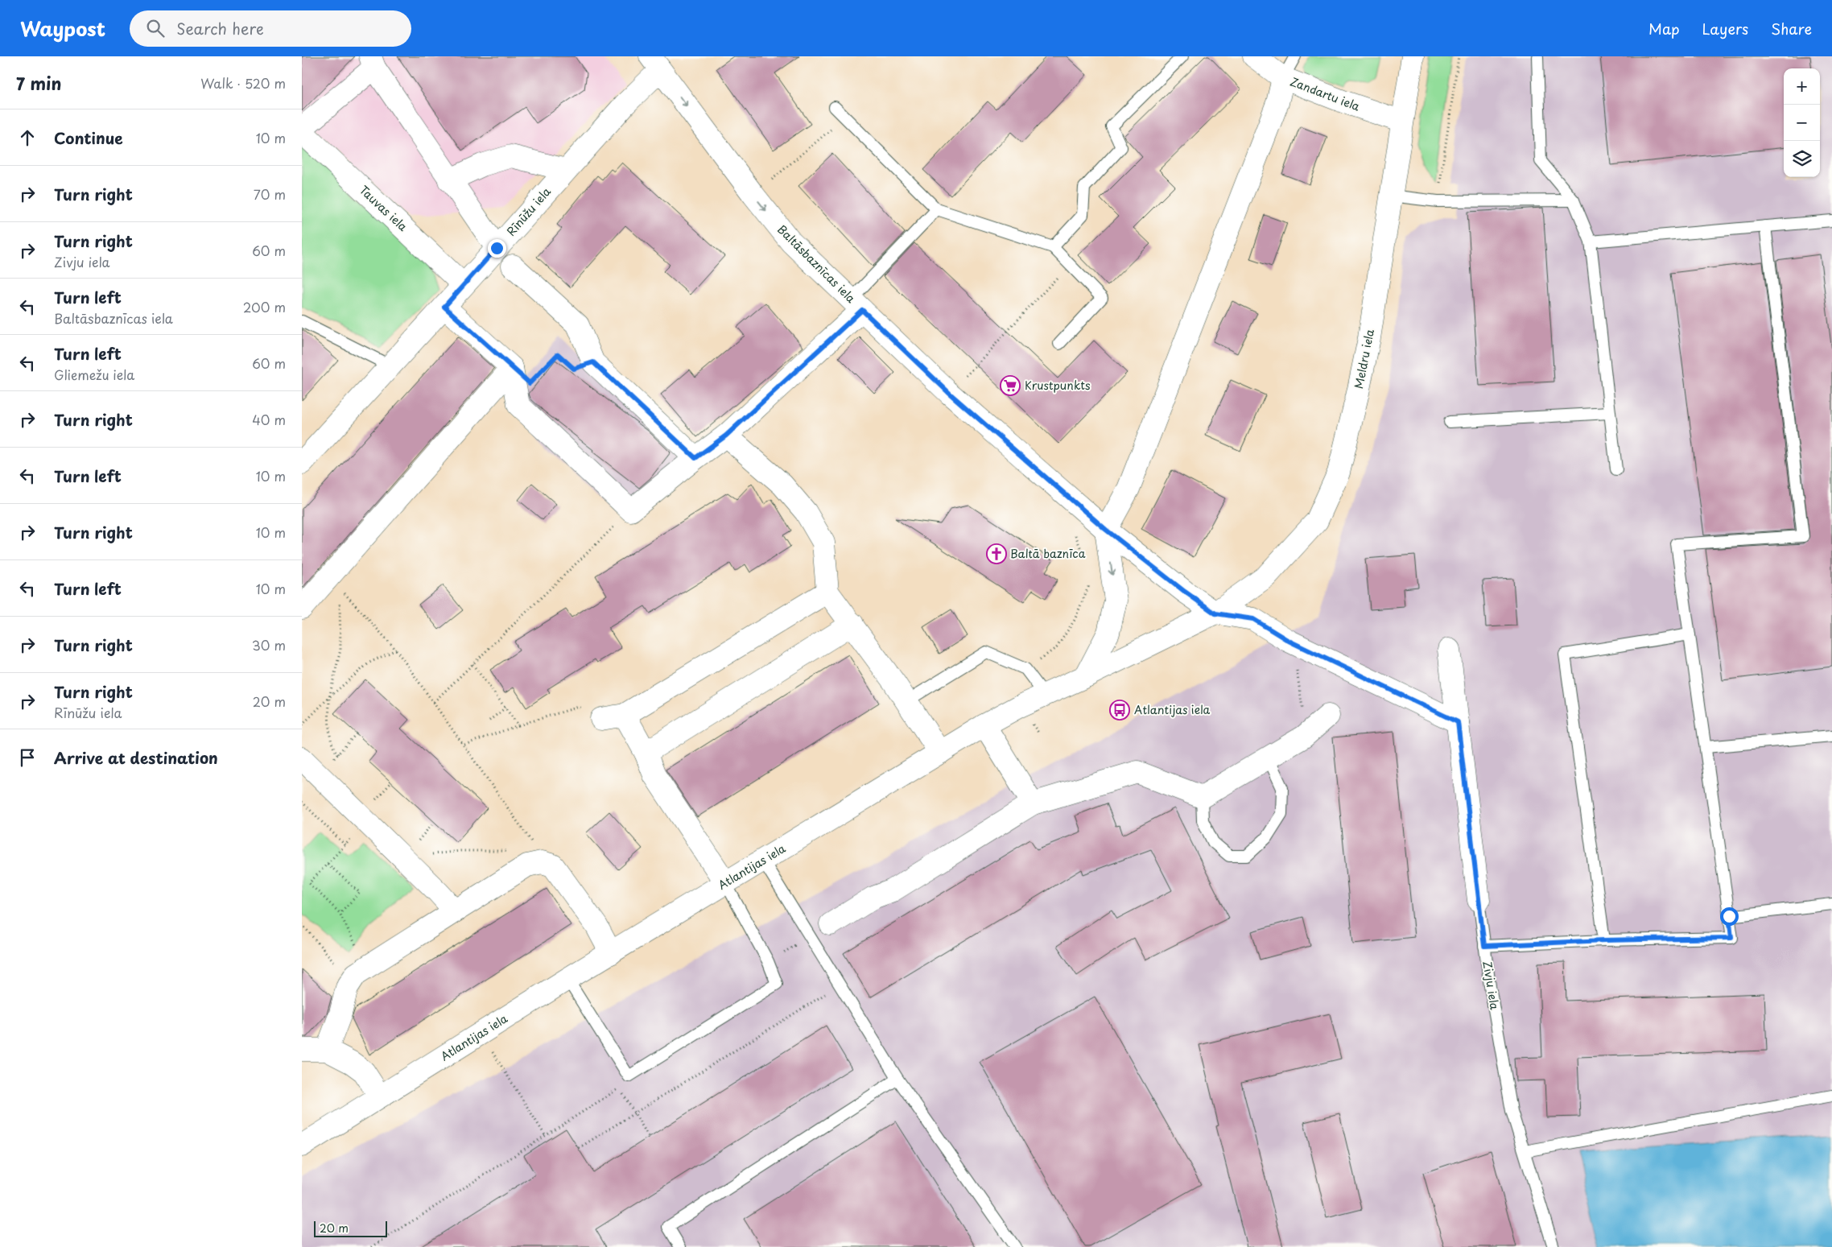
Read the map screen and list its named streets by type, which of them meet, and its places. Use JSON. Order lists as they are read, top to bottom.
{
  "streets": {
    "street": [
      "Zandartu iela",
      "Tauvas iela",
      "Rīnūžu iela",
      "Baltāsbaznīcas iela",
      "Meldru iela",
      "Atlantijas iela",
      "Zivju iela"
    ]
  },
  "crossings": [
    ["Zandartu iela", "Meldru iela"],
    ["Tauvas iela", "Rīnūžu iela"],
    ["Rīnūžu iela", "Baltāsbaznīcas iela"],
    ["Baltāsbaznīcas iela", "Meldru iela"],
    ["Baltāsbaznīcas iela", "Atlantijas iela"],
    ["Baltāsbaznīcas iela", "Zivju iela"],
    ["Meldru iela", "Atlantijas iela"]
  ],
  "places": {
    "supermarket": ["Krustpunkts"],
    "church": ["Baltā baznīca"],
    "bus stop": ["Atlantijas iela"]
  },
  "scale_bar": "20 m",
  "page": {
    "header": "Waypost",
    "search": "Search here",
    "nav": ["Map", "Layers", "Share"],
    "heading": ["7 min", "Walk · 520 m"],
    "map_buttons": ["+", "−"],
    "list": [
      ["Continue", "10 m"],
      ["Turn right", "70 m"],
      ["Turn right", "Zivju iela", "60 m"],
      ["Turn left", "Baltāsbaznīcas iela", "200 m"],
      ["Turn left", "Gliemežu iela", "60 m"],
      ["Turn right", "40 m"],
      ["Turn left", "10 m"],
      ["Turn right", "10 m"],
      ["Turn left", "10 m"],
      ["Turn right", "30 m"],
      ["Turn right", "Rīnūžu iela", "20 m"],
      "Arrive at destination"
    ],
    "scale": "20 m"
  }
}
